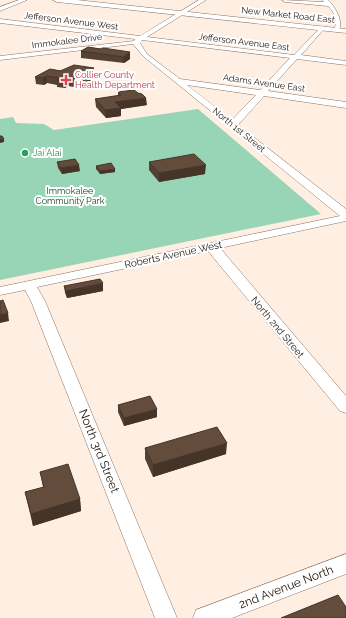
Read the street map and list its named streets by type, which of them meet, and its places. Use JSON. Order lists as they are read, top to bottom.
{
  "streets": {
    "main road": ["New Market Road East"],
    "street": [
      "Jefferson Avenue West",
      "Immokalee Drive",
      "Jefferson Avenue East",
      "Adams Avenue East",
      "North 1st Street",
      "Roberts Avenue West",
      "North 2nd Street",
      "North 3rd Street",
      "2nd Avenue North"
    ]
  },
  "crossings": [
    ["Jefferson Avenue West", "Immokalee Drive"],
    ["Jefferson Avenue West", "Jefferson Avenue East"],
    ["Jefferson Avenue West", "North 1st Street"],
    ["Immokalee Drive", "Jefferson Avenue East"],
    ["Immokalee Drive", "North 1st Street"],
    ["Jefferson Avenue East", "North 1st Street"],
    ["Adams Avenue East", "North 1st Street"],
    ["North 1st Street", "Roberts Avenue West"],
    ["Roberts Avenue West", "North 2nd Street"],
    ["Roberts Avenue West", "North 3rd Street"]
  ],
  "parks": ["Immokalee Community Park"],
  "places": {
    "health": ["Collier County Health Department"],
    "other": ["Jai Alai"]
  }
}
